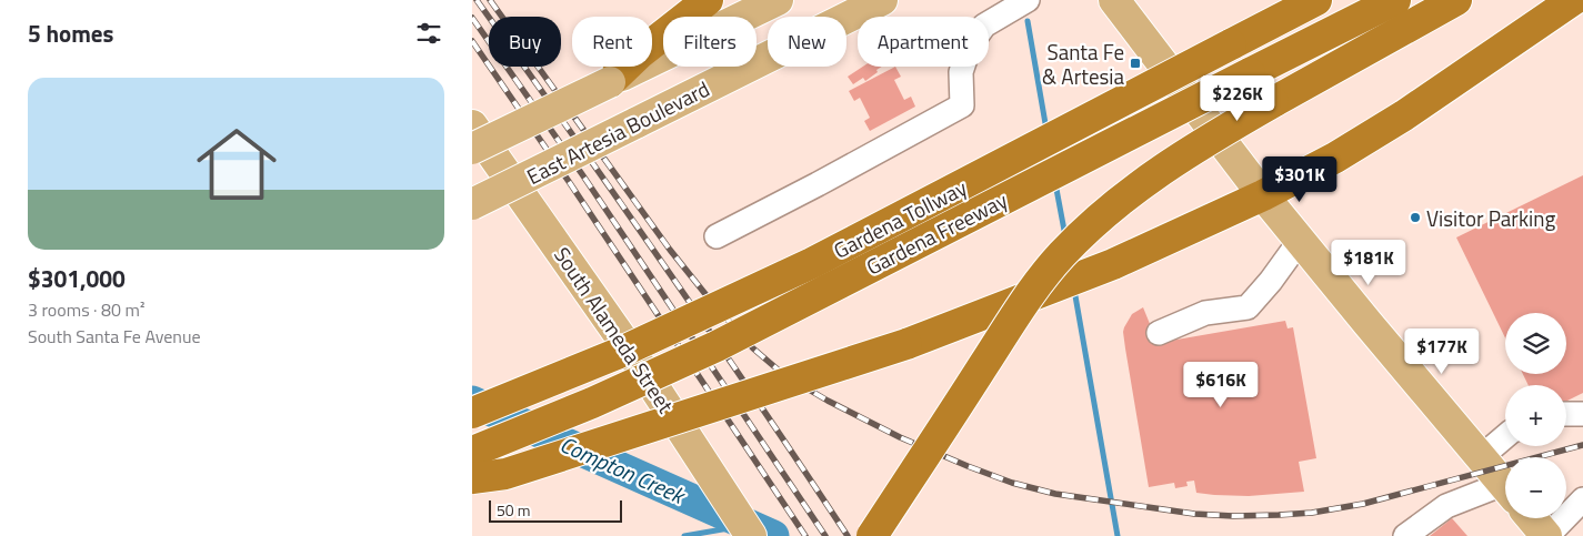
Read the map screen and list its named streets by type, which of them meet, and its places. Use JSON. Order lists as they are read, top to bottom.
{
  "streets": {
    "highway": ["Gardena Tollway", "Gardena Freeway"],
    "main road": ["East Artesia Boulevard", "South Alameda Street"]
  },
  "water": ["Compton Creek"],
  "places": {
    "transit": ["Santa Fe & Artesia"],
    "other": ["Visitor Parking"]
  },
  "scale_bar": "50 m",
  "page": {
    "heading": "5 homes",
    "chip": [
      "Buy",
      "Rent",
      "Filters",
      "New",
      "Apartment"
    ],
    "list": [
      {
        "name": "$301,000",
        "note": "3 rooms · 80 m² · South Santa Fe Avenue"
      }
    ],
    "price": [
      "$226K",
      "$301K",
      "$181K",
      "$177K",
      "$616K"
    ],
    "map_buttons": ["+", "−"],
    "scale": "50 m"
  }
}
